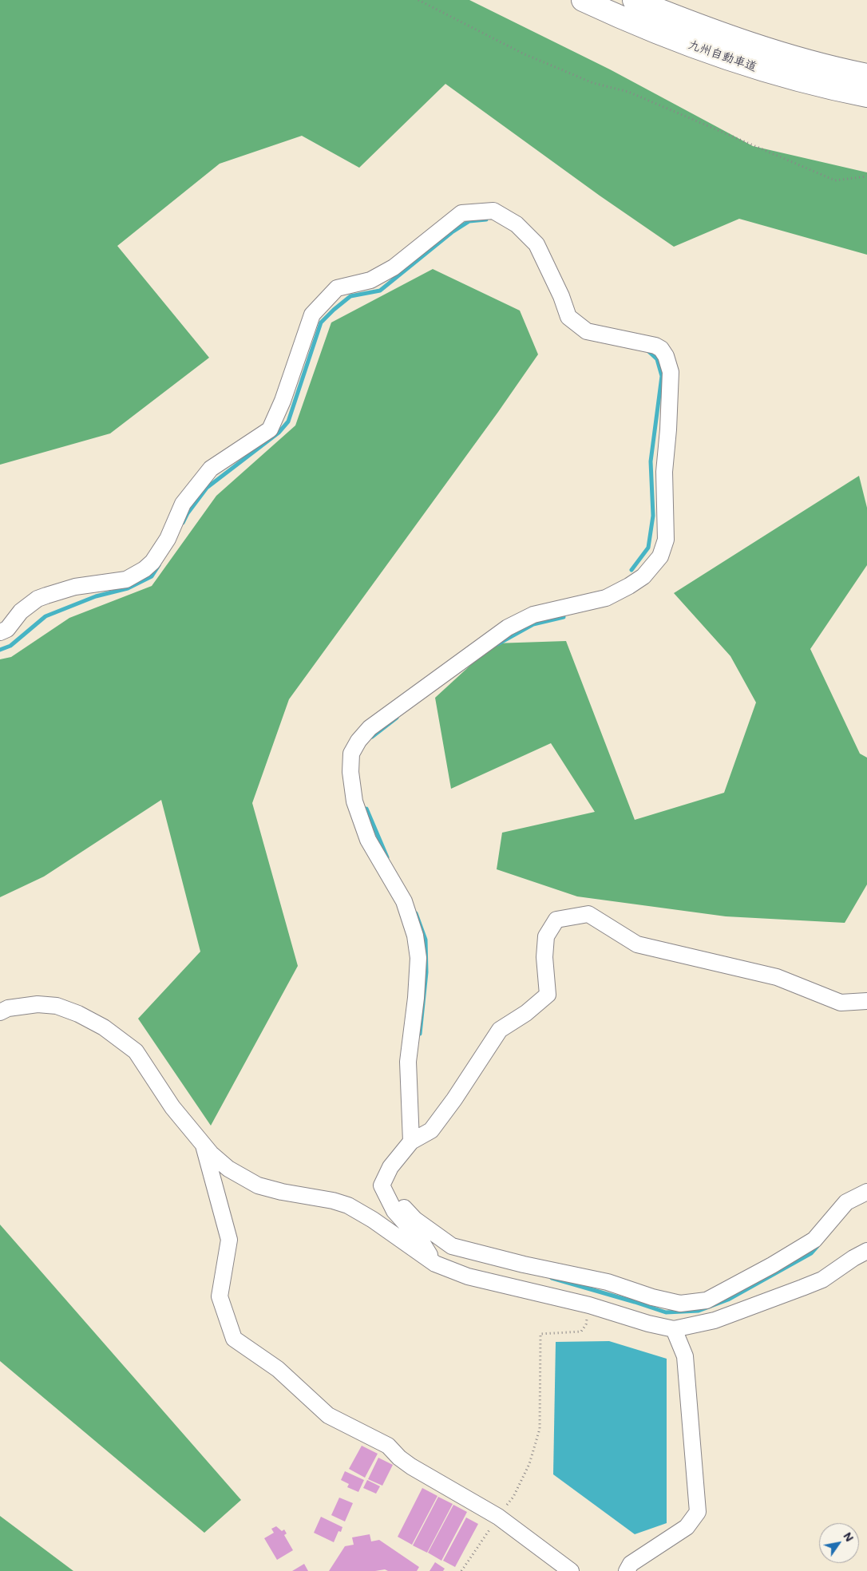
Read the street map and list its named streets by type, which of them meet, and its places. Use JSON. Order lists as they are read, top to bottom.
{
  "streets": {
    "highway": ["九州自動車道"]
  },
  "north": "top right"
}
